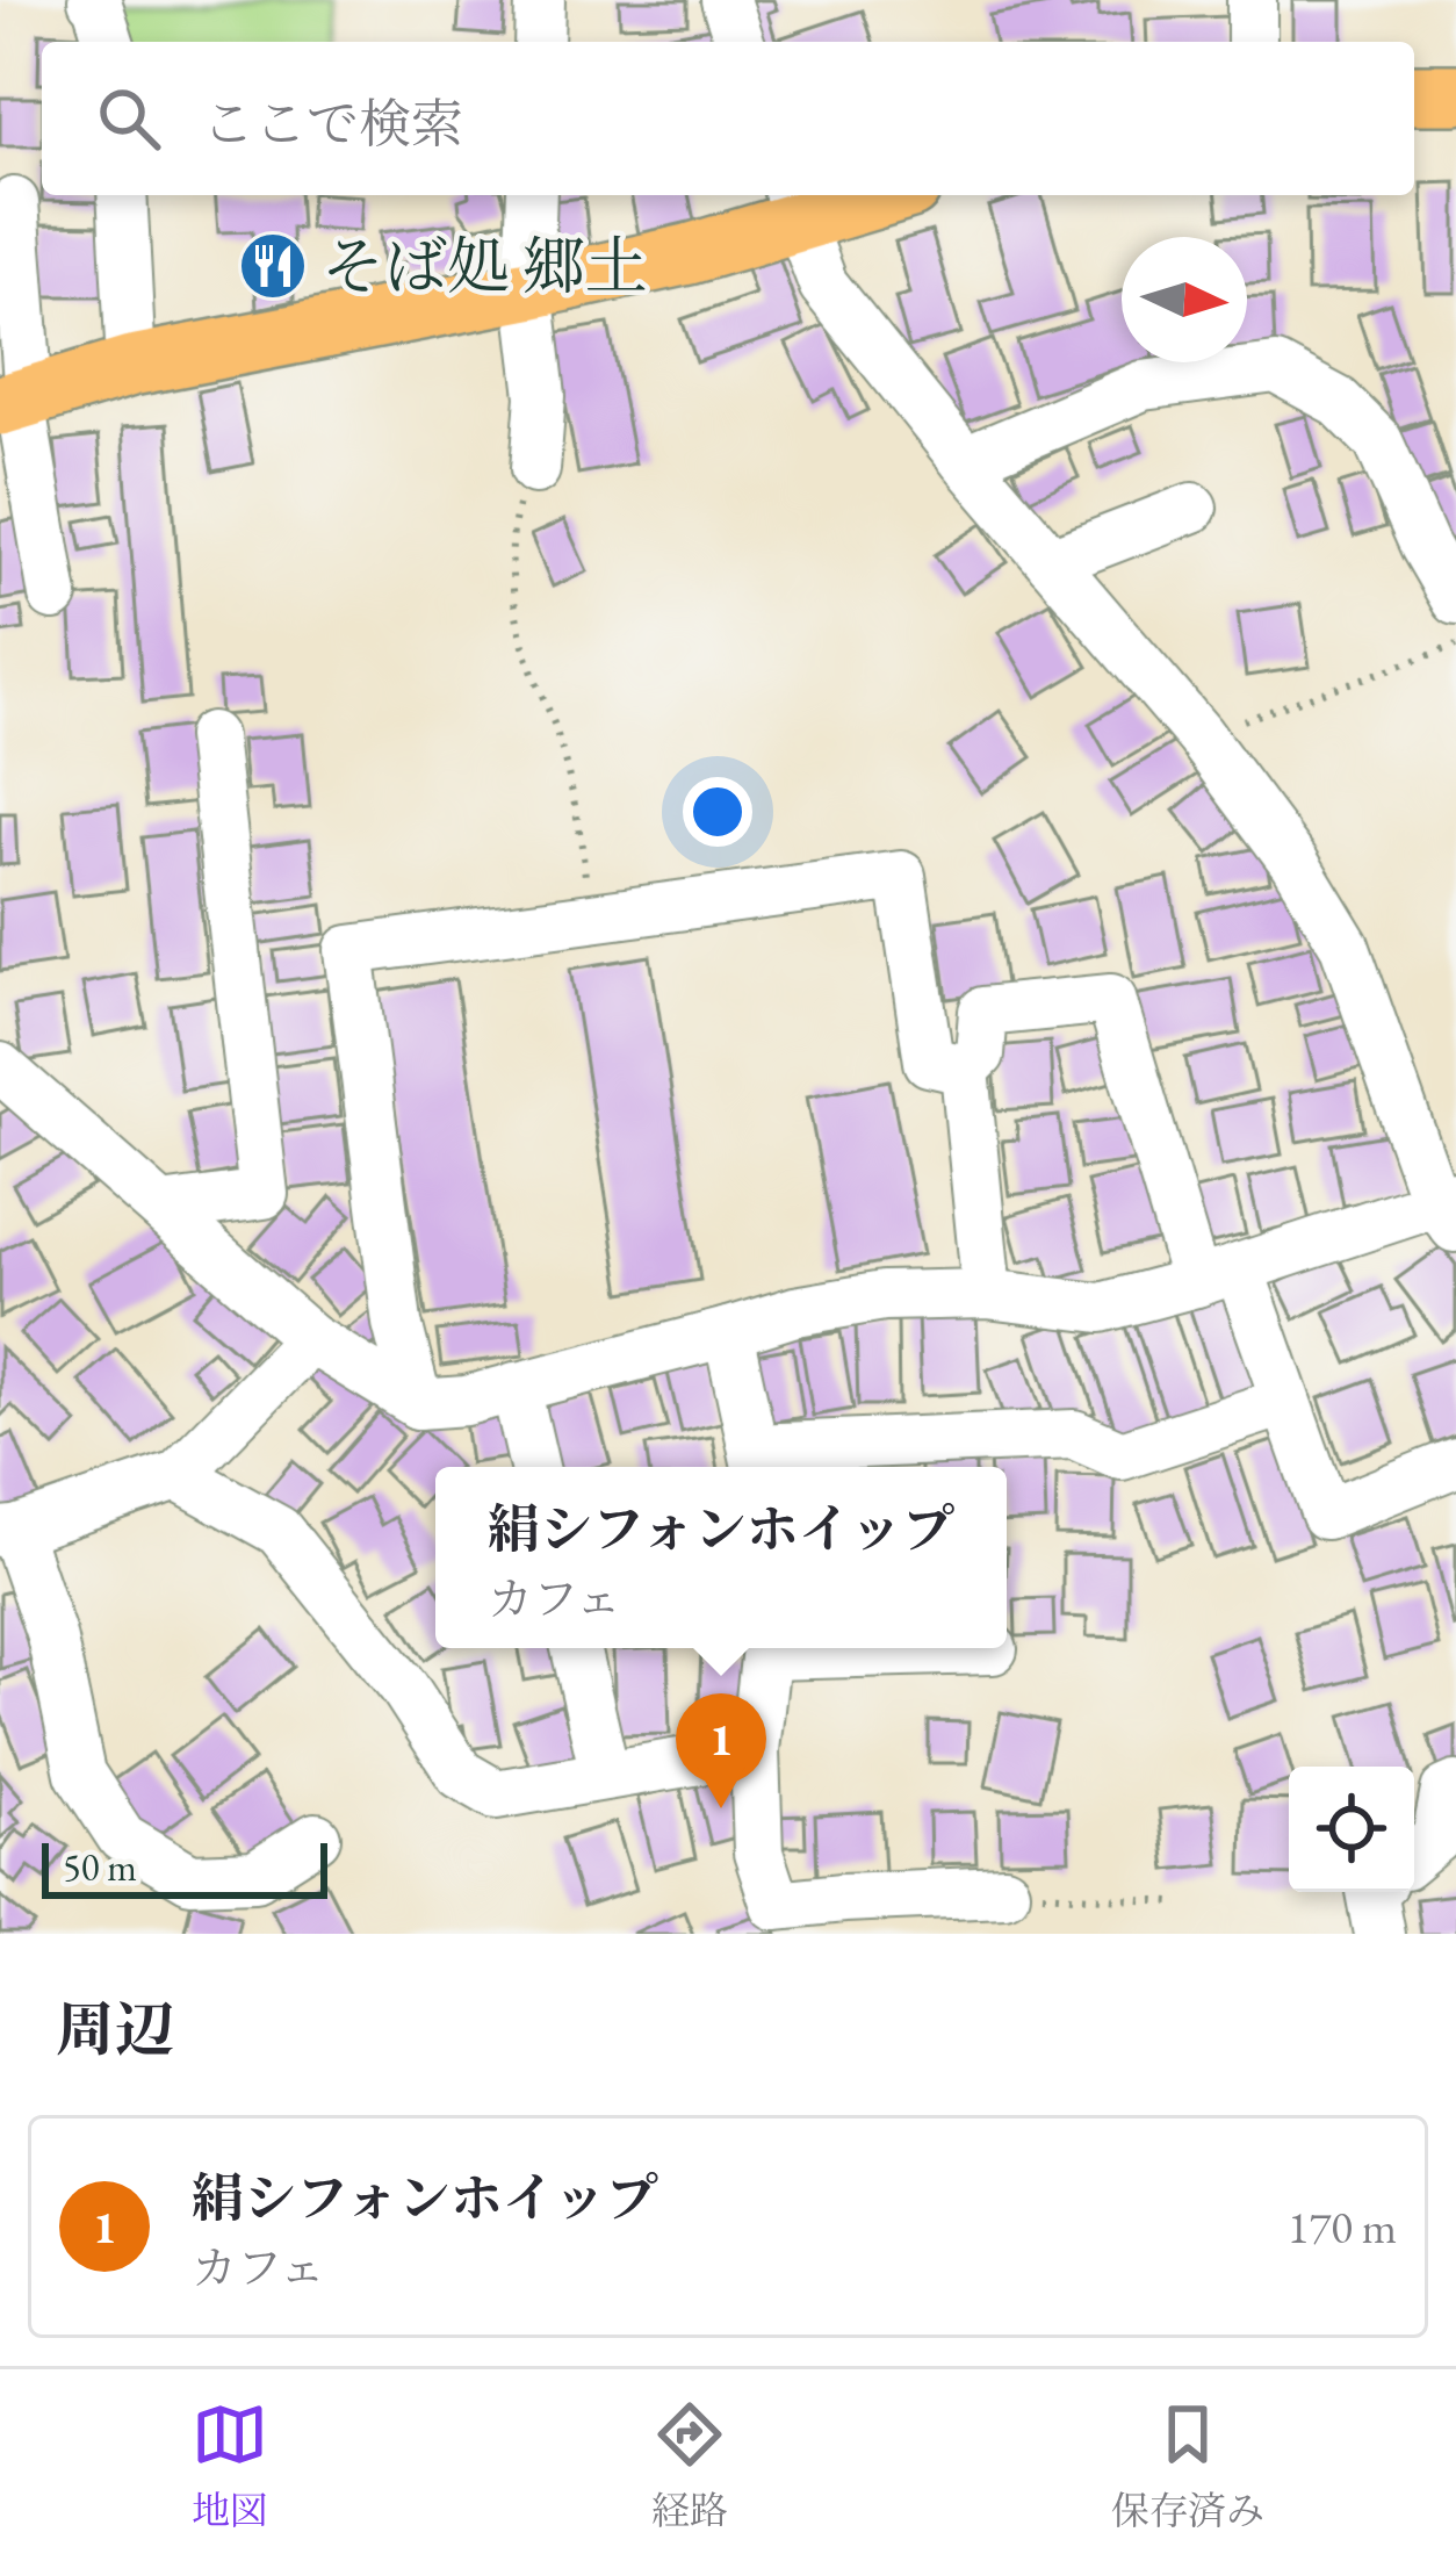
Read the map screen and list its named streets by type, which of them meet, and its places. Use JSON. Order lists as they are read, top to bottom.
{
  "places": {
    "restaurant": ["そば処 郷土"]
  },
  "scale_bar": "50 m",
  "north": "right",
  "page": {
    "search": "ここで検索",
    "popup": ["絹シフォンホイップ", "カフェ"],
    "pins": "1",
    "scale": "50 m",
    "heading": "周辺",
    "list": [
      {
        "mark": "1",
        "name": "絹シフォンホイップ",
        "note": "カフェ",
        "value": "170 m"
      }
    ],
    "nav": ["地図", "経路", "保存済み"]
  }
}
